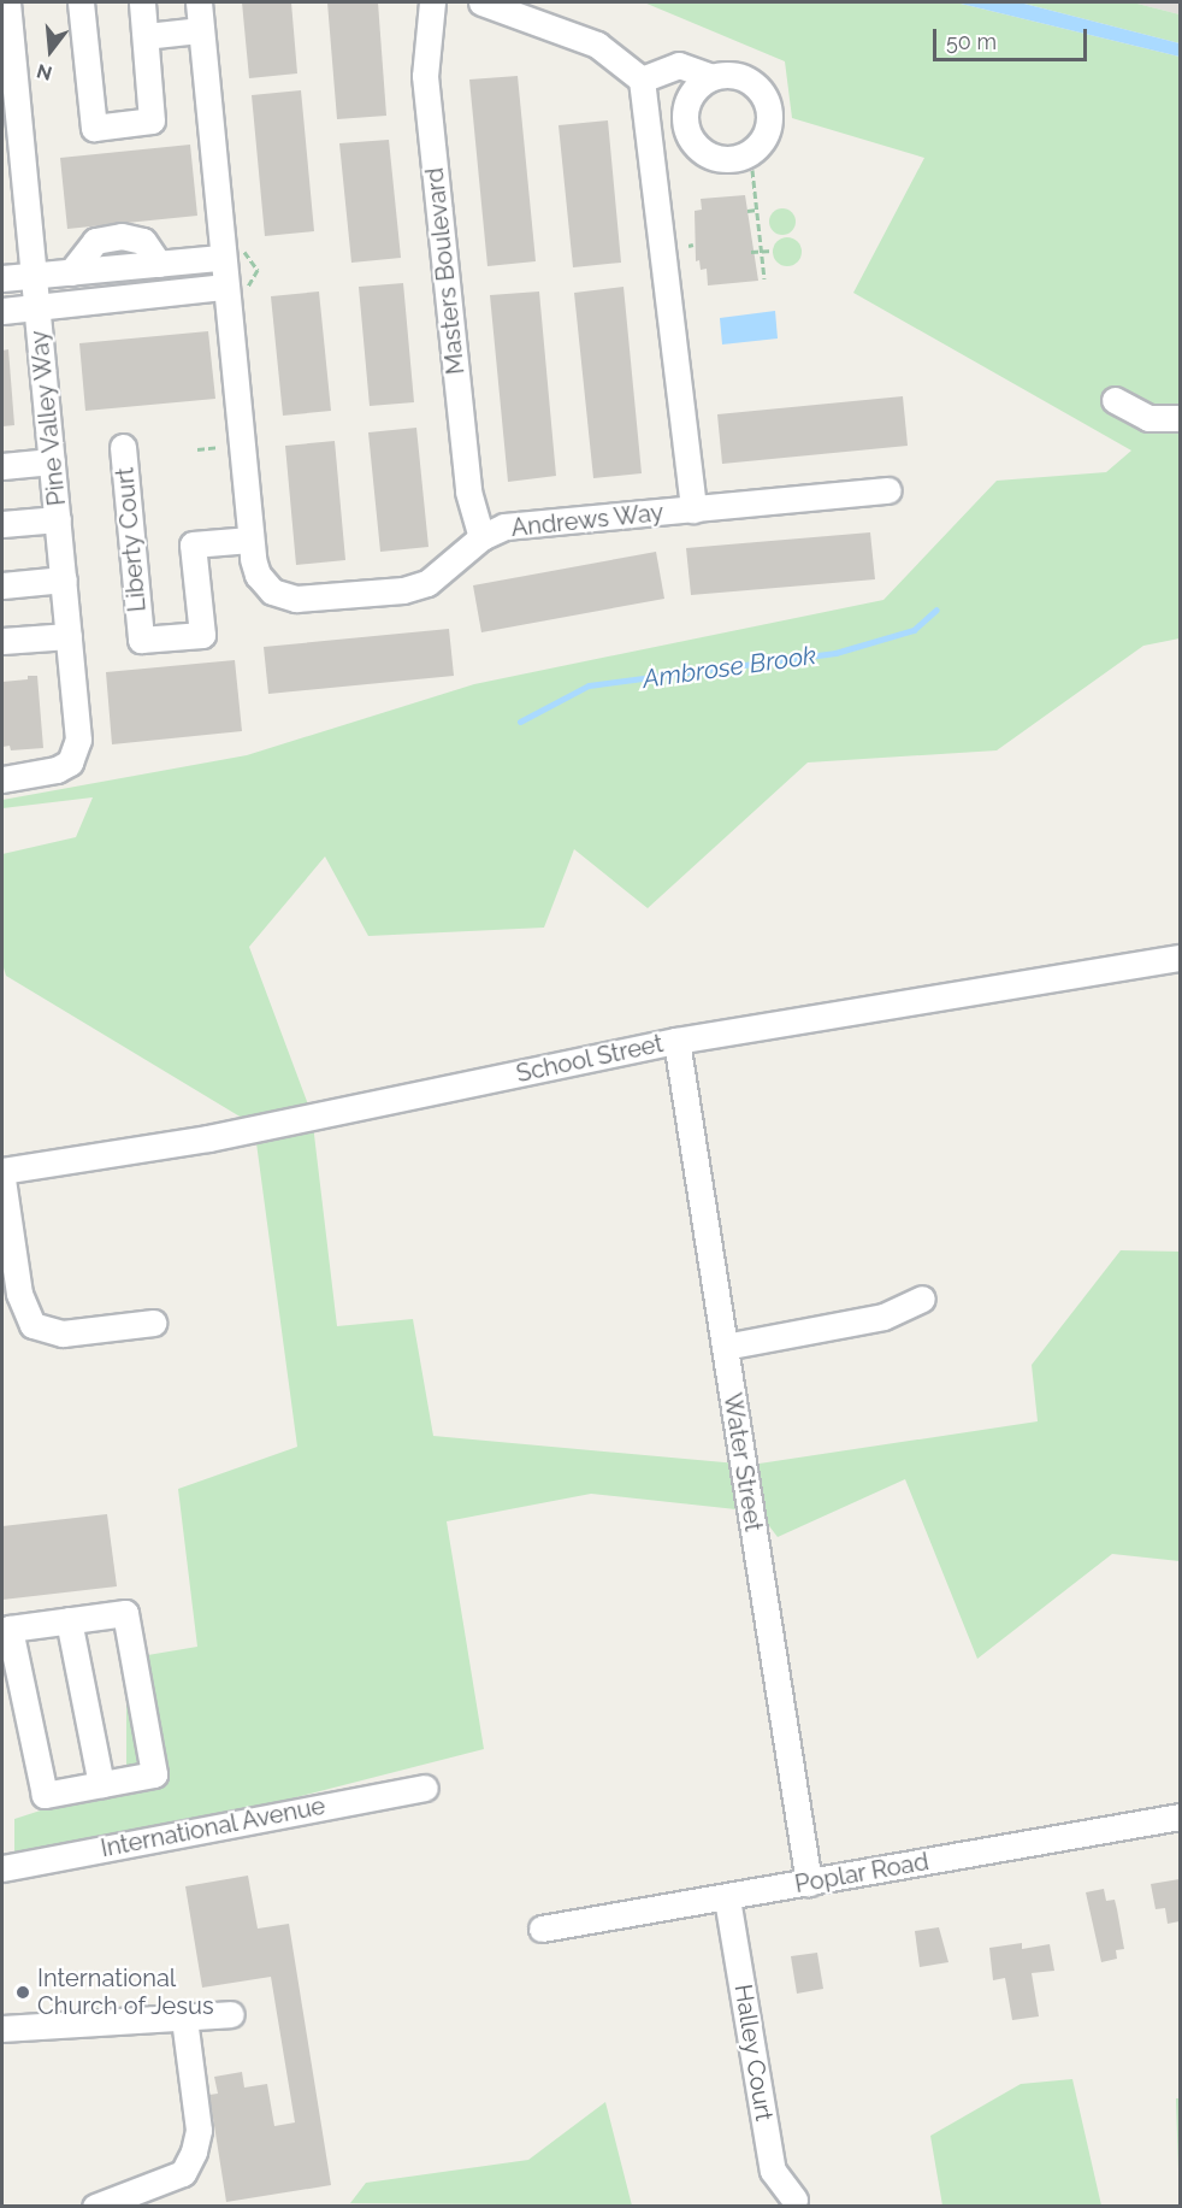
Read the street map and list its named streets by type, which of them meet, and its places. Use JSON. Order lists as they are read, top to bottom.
{
  "streets": {
    "street": [
      "Masters Boulevard",
      "Pine Valley Way",
      "Andrews Way",
      "Liberty Court",
      "School Street",
      "Water Street",
      "International Avenue",
      "Poplar Road",
      "Halley Court"
    ]
  },
  "crossings": [
    ["Masters Boulevard", "Andrews Way"],
    ["Andrews Way", "Liberty Court"],
    ["School Street", "Water Street"],
    ["Water Street", "Poplar Road"],
    ["Poplar Road", "Halley Court"]
  ],
  "water": ["Ambrose Brook"],
  "places": ["International Church of Jesus"],
  "scale_bar": "50 m",
  "north": "bottom"
}
